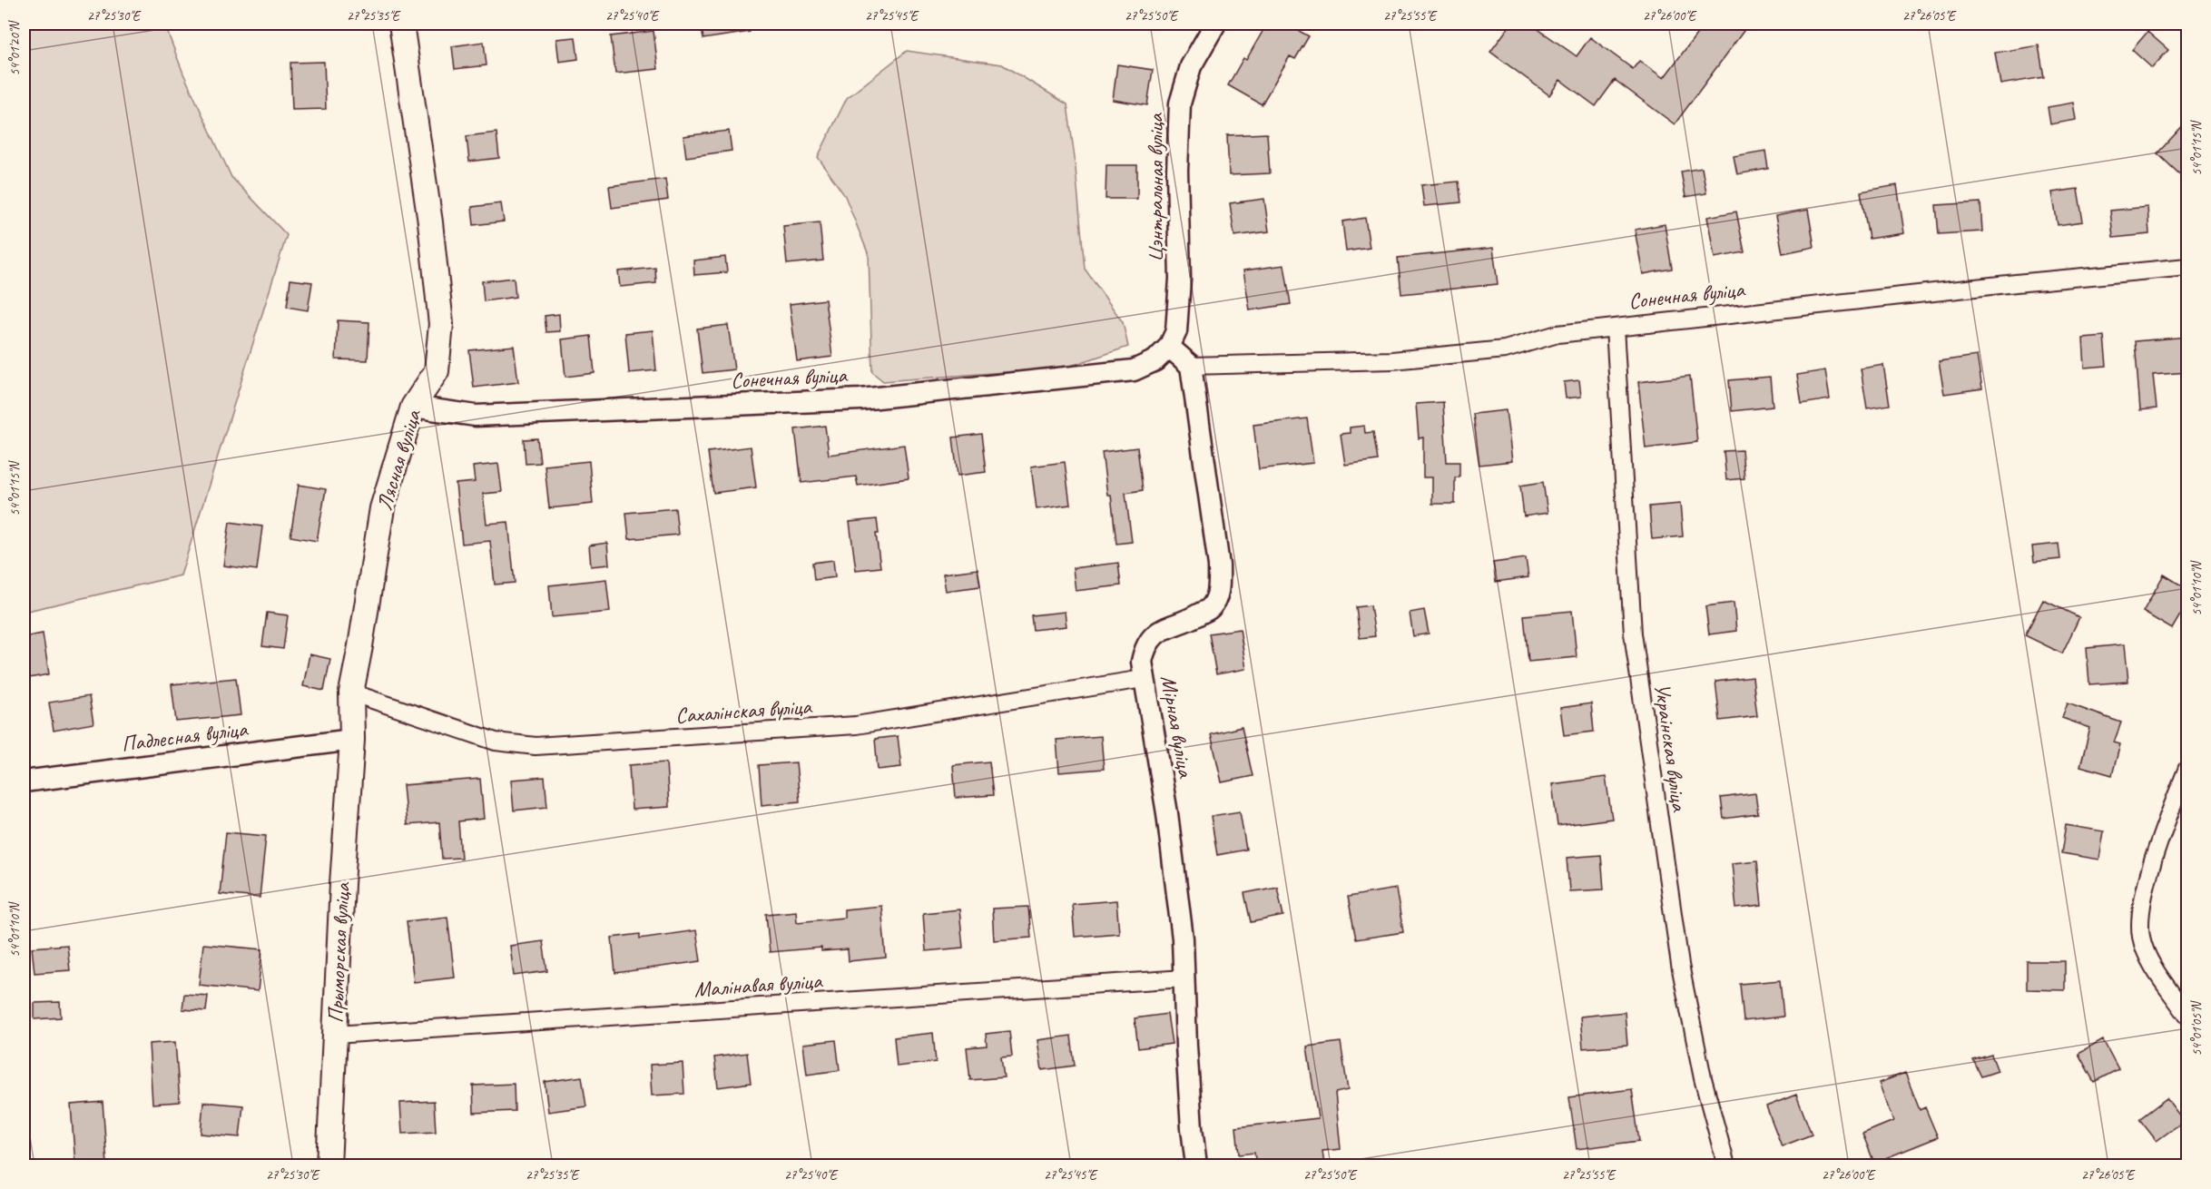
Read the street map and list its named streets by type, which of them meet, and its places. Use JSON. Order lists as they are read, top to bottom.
{
  "streets": {
    "main road": ["Лясная вуліца", "Прыморская вуліца"],
    "street": [
      "Цэнтральная вуліца",
      "Сонечная вуліца",
      "Сахалінская вуліца",
      "Мірная вуліца",
      "Падлесная вуліца",
      "Украінская вуліца",
      "Малінавая вуліца"
    ]
  },
  "crossings": [
    ["Цэнтральная вуліца", "Сонечная вуліца"],
    ["Сонечная вуліца", "Лясная вуліца"],
    ["Сонечная вуліца", "Мірная вуліца"],
    ["Сонечная вуліца", "Украінская вуліца"],
    ["Лясная вуліца", "Сахалінская вуліца"],
    ["Лясная вуліца", "Падлесная вуліца"],
    ["Лясная вуліца", "Прыморская вуліца"],
    ["Сахалінская вуліца", "Мірная вуліца"],
    ["Мірная вуліца", "Малінавая вуліца"],
    ["Падлесная вуліца", "Прыморская вуліца"],
    ["Прыморская вуліца", "Малінавая вуліца"]
  ],
  "coordinates": [
    "27°25'30\"E",
    "27°25'35\"E",
    "27°25'40\"E",
    "27°25'45\"E",
    "27°25'50\"E",
    "27°25'55\"E",
    "27°26'00\"E",
    "27°26'05\"E",
    "54°01'20\"N",
    "54°01'15\"N",
    "54°01'10\"N",
    "54°01'05\"N"
  ]
}
